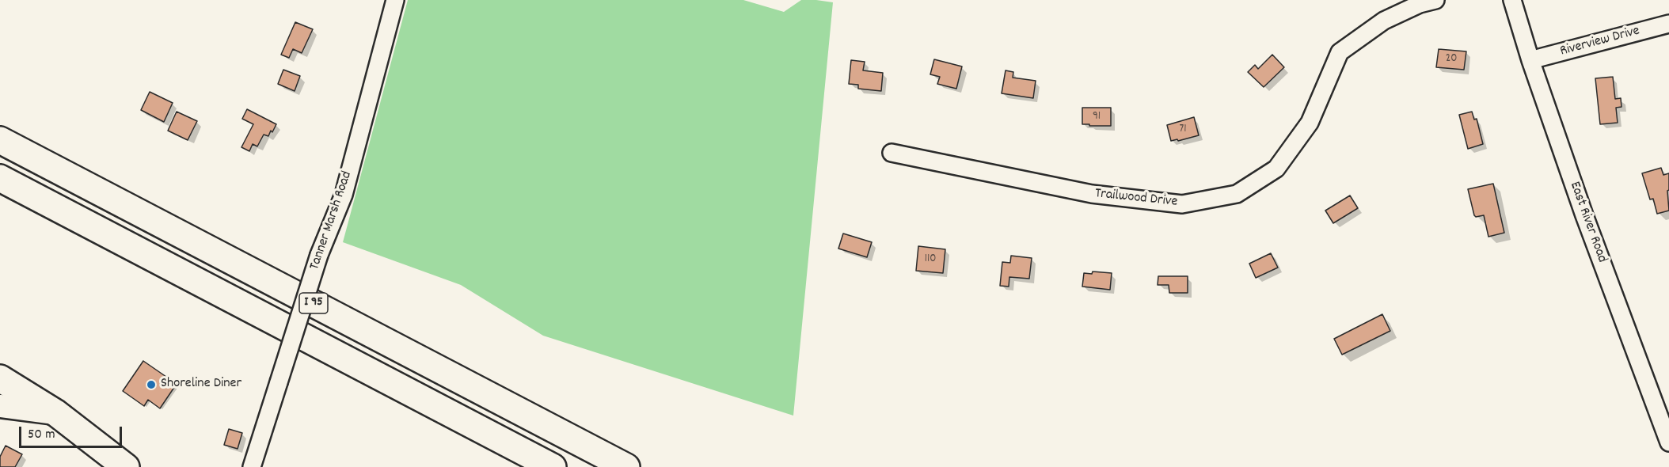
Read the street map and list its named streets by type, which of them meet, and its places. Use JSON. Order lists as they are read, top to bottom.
{
  "streets": {
    "main road": ["I 95"],
    "street": [
      "Riverview Drive",
      "Trailwood Drive",
      "Tanner Marsh Road",
      "East River Road"
    ]
  },
  "crossings": [
    ["Riverview Drive", "East River Road"]
  ],
  "places": ["Shoreline Diner"],
  "house_numbers": [
    "20",
    "91",
    "71",
    "110"
  ],
  "scale_bar": "50 m"
}
